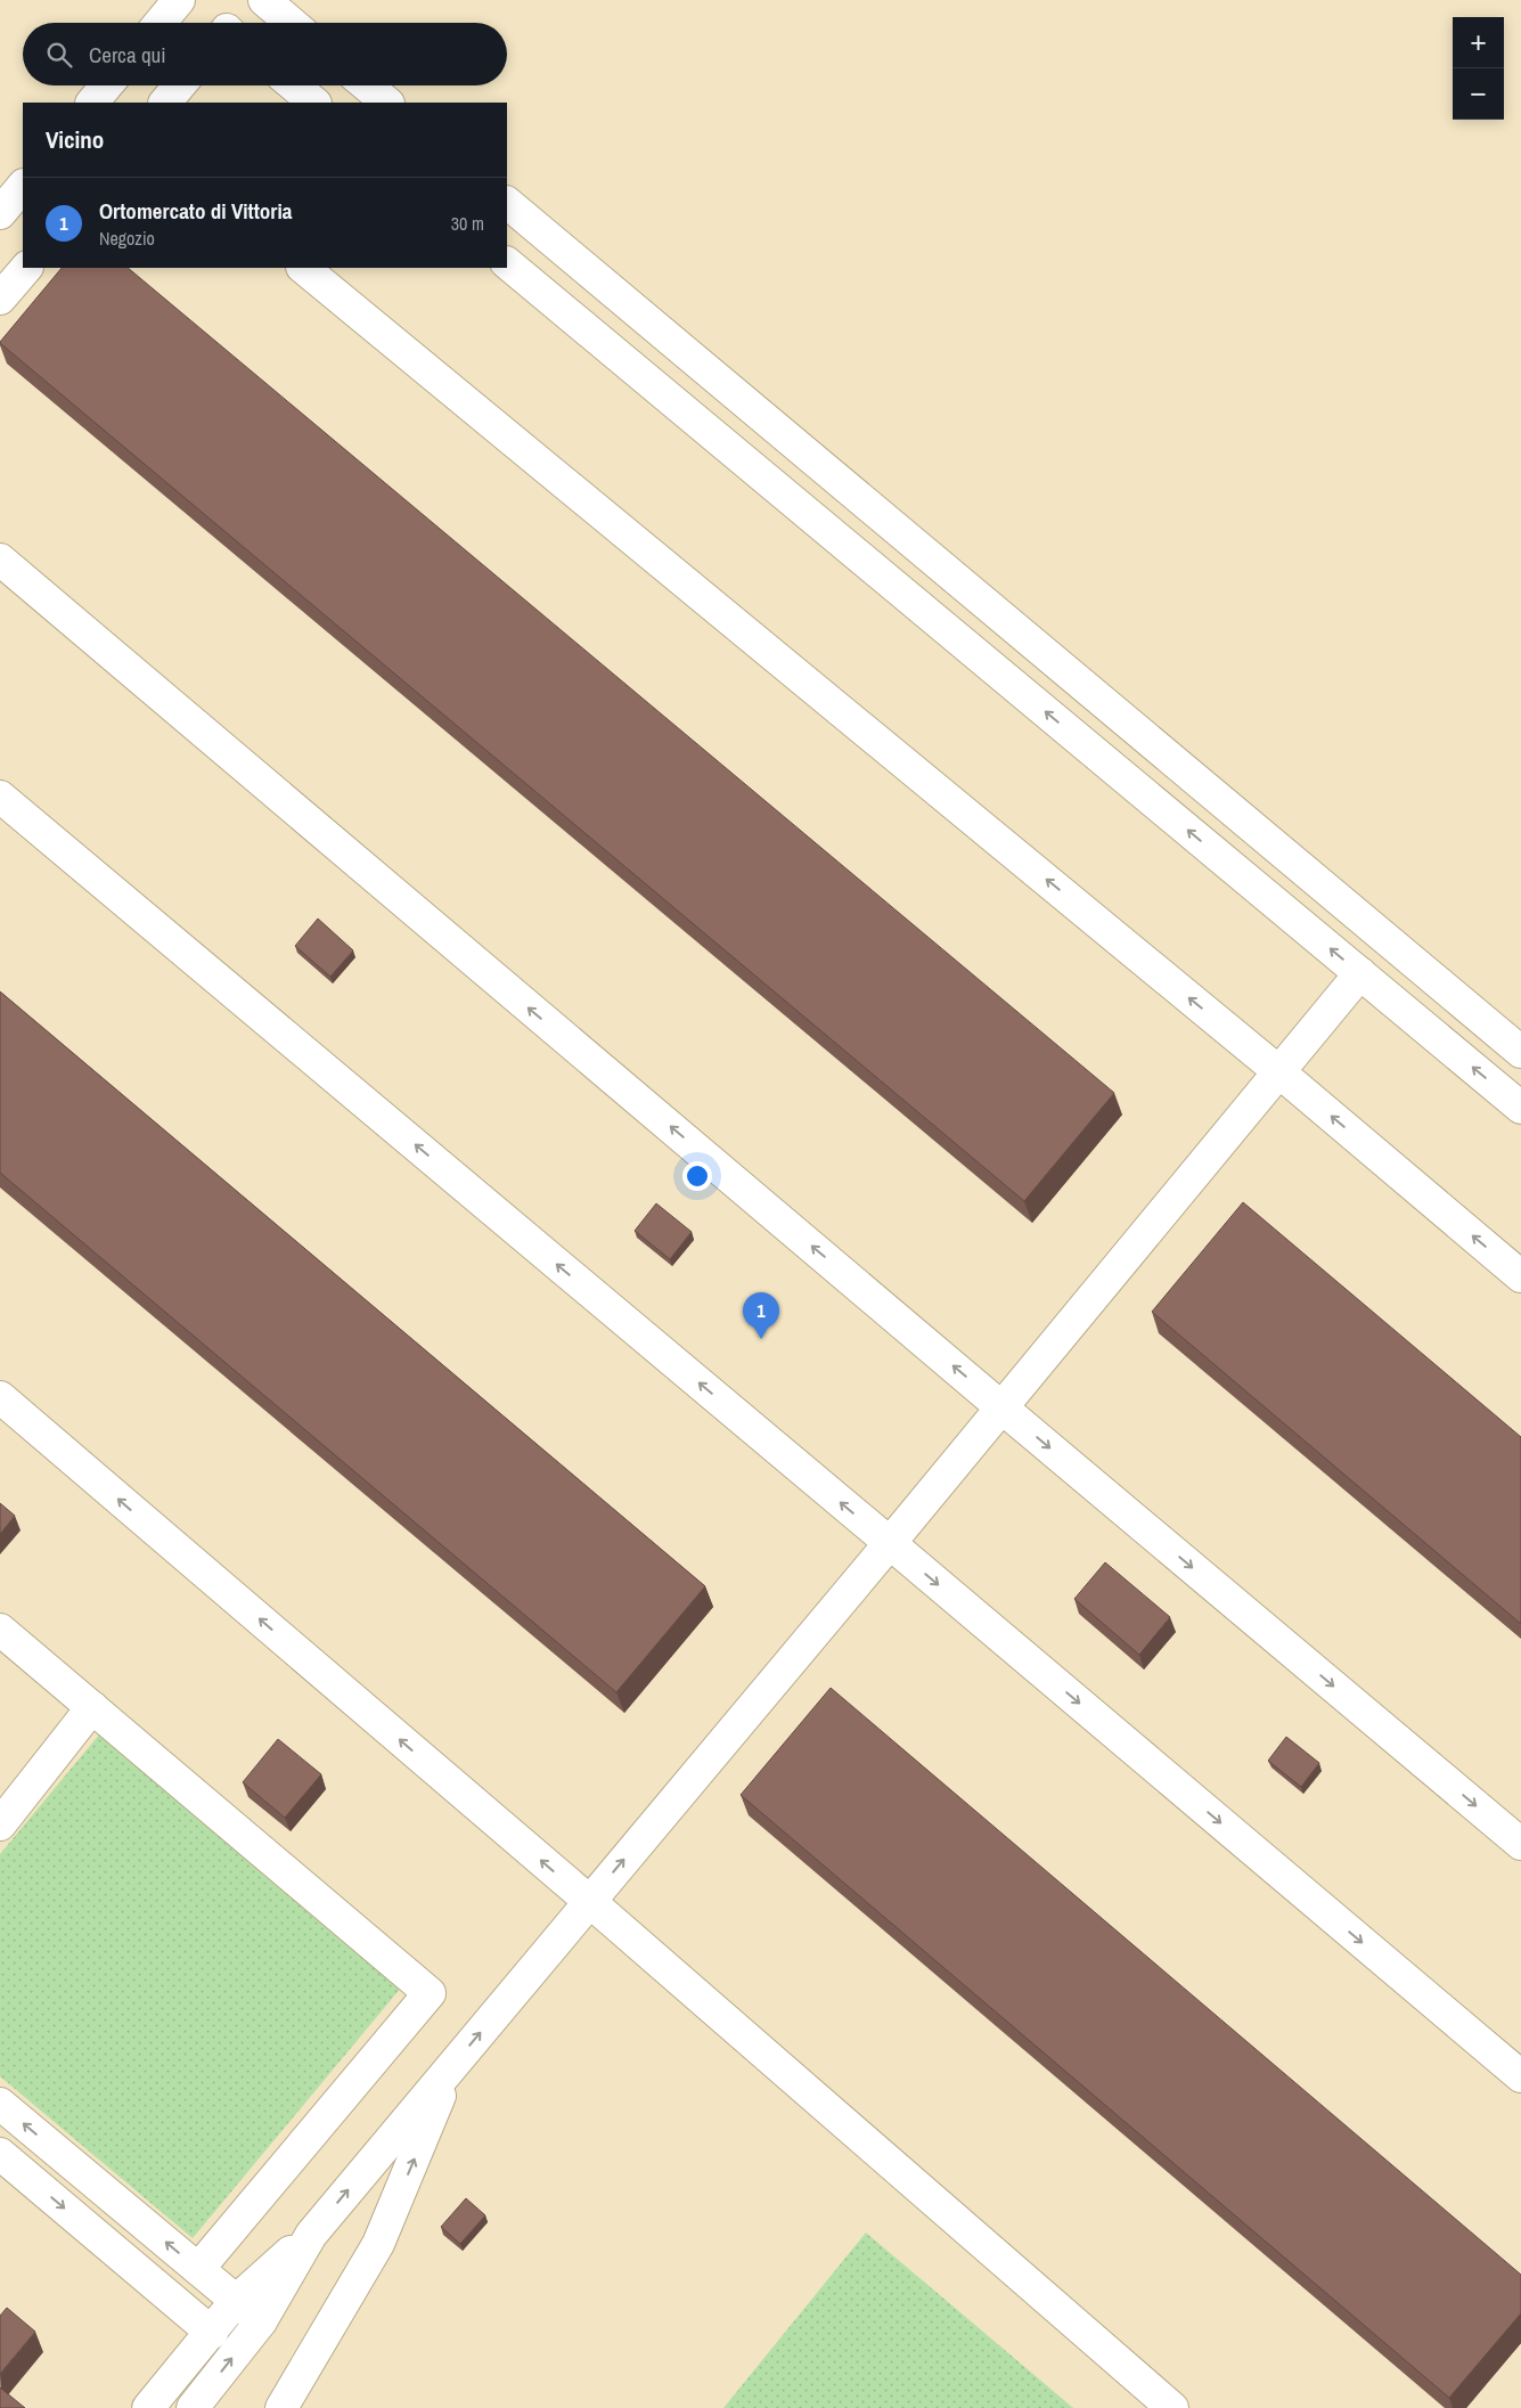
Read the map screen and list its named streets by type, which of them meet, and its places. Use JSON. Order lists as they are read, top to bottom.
{
  "page": {
    "map_buttons": ["+", "−"],
    "search": "Cerca qui",
    "heading": "Vicino",
    "list": [
      {
        "mark": "1",
        "name": "Ortomercato di Vittoria",
        "note": "Negozio",
        "value": "30 m"
      }
    ],
    "pins": "1"
  }
}
